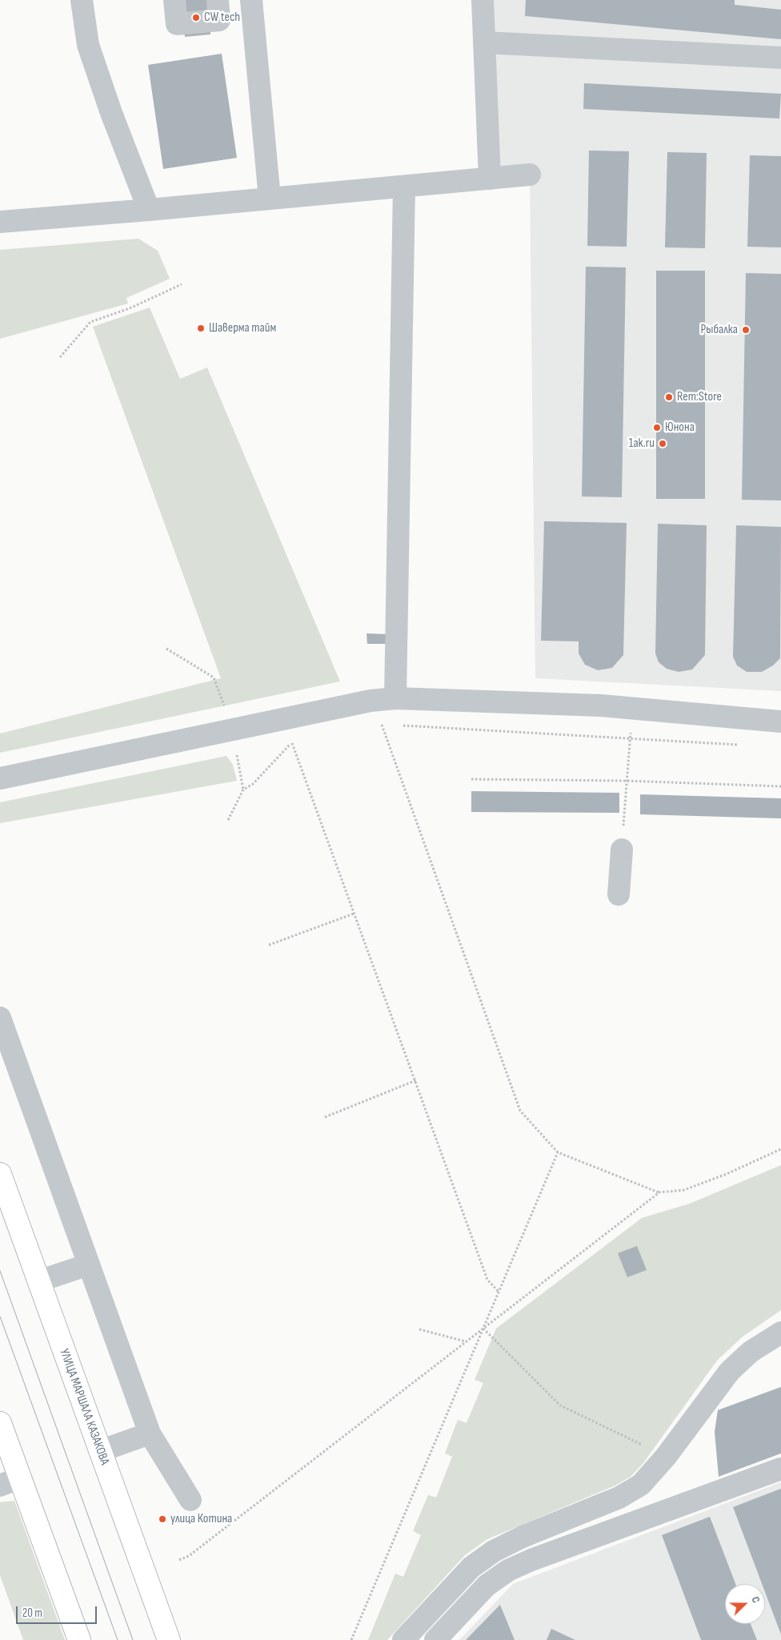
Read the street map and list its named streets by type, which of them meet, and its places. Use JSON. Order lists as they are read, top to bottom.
{
  "streets": {
    "main road": ["УЛИЦА МАРШАЛА КАЗАКОВА"]
  },
  "places": [
    "CW tech",
    "Шаверма тайм",
    "Рыбалка",
    "Rem:Store",
    "Юнона",
    "1ak.ru",
    "улица Котина"
  ],
  "scale_bar": "20 m",
  "north": "right"
}
